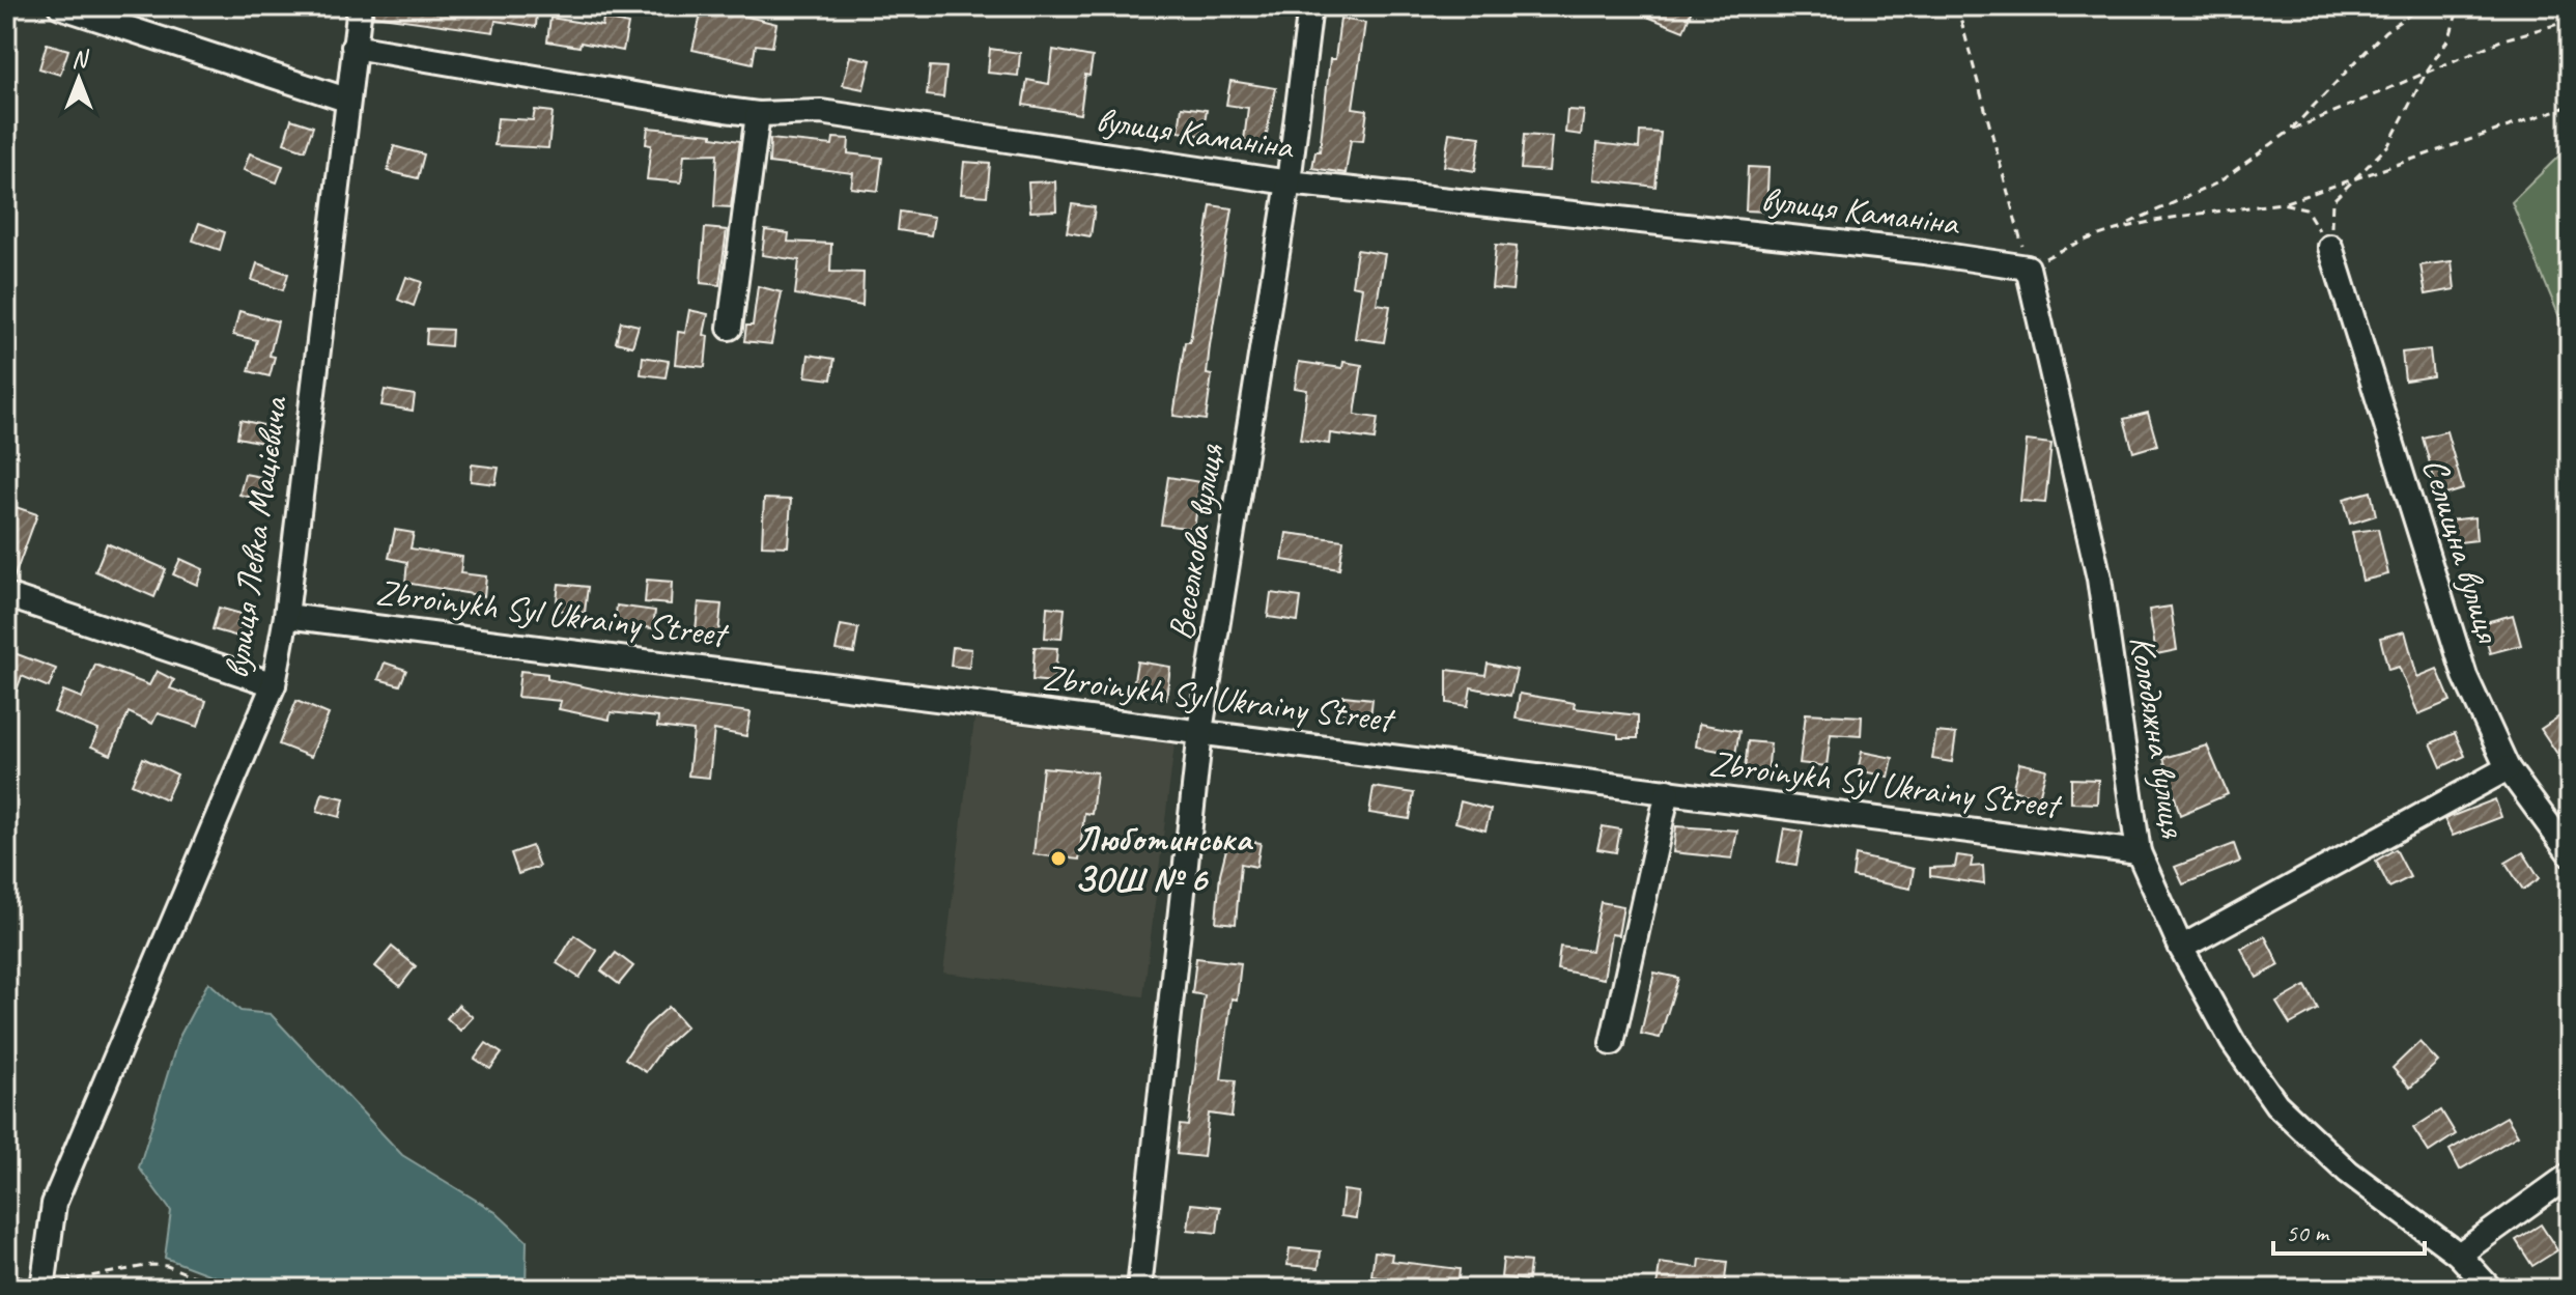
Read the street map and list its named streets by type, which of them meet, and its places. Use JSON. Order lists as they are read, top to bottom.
{
  "streets": {
    "street": [
      "вулиця Каманіна",
      "вулиця Левка Мацієвича",
      "Веселкова вулиця",
      "Селищна вулиця",
      "Zbroinykh Syl Ukrainy Street",
      "Колодяжна вулиця"
    ]
  },
  "crossings": [
    ["вулиця Каманіна", "вулиця Левка Мацієвича"],
    ["вулиця Каманіна", "Веселкова вулиця"],
    ["вулиця Каманіна", "Колодяжна вулиця"],
    ["вулиця Левка Мацієвича", "Zbroinykh Syl Ukrainy Street"],
    ["Веселкова вулиця", "Zbroinykh Syl Ukrainy Street"],
    ["Zbroinykh Syl Ukrainy Street", "Колодяжна вулиця"]
  ],
  "places": ["Люботинська ЗОШ № 6"],
  "scale_bar": "50 m",
  "north": "top"
}
